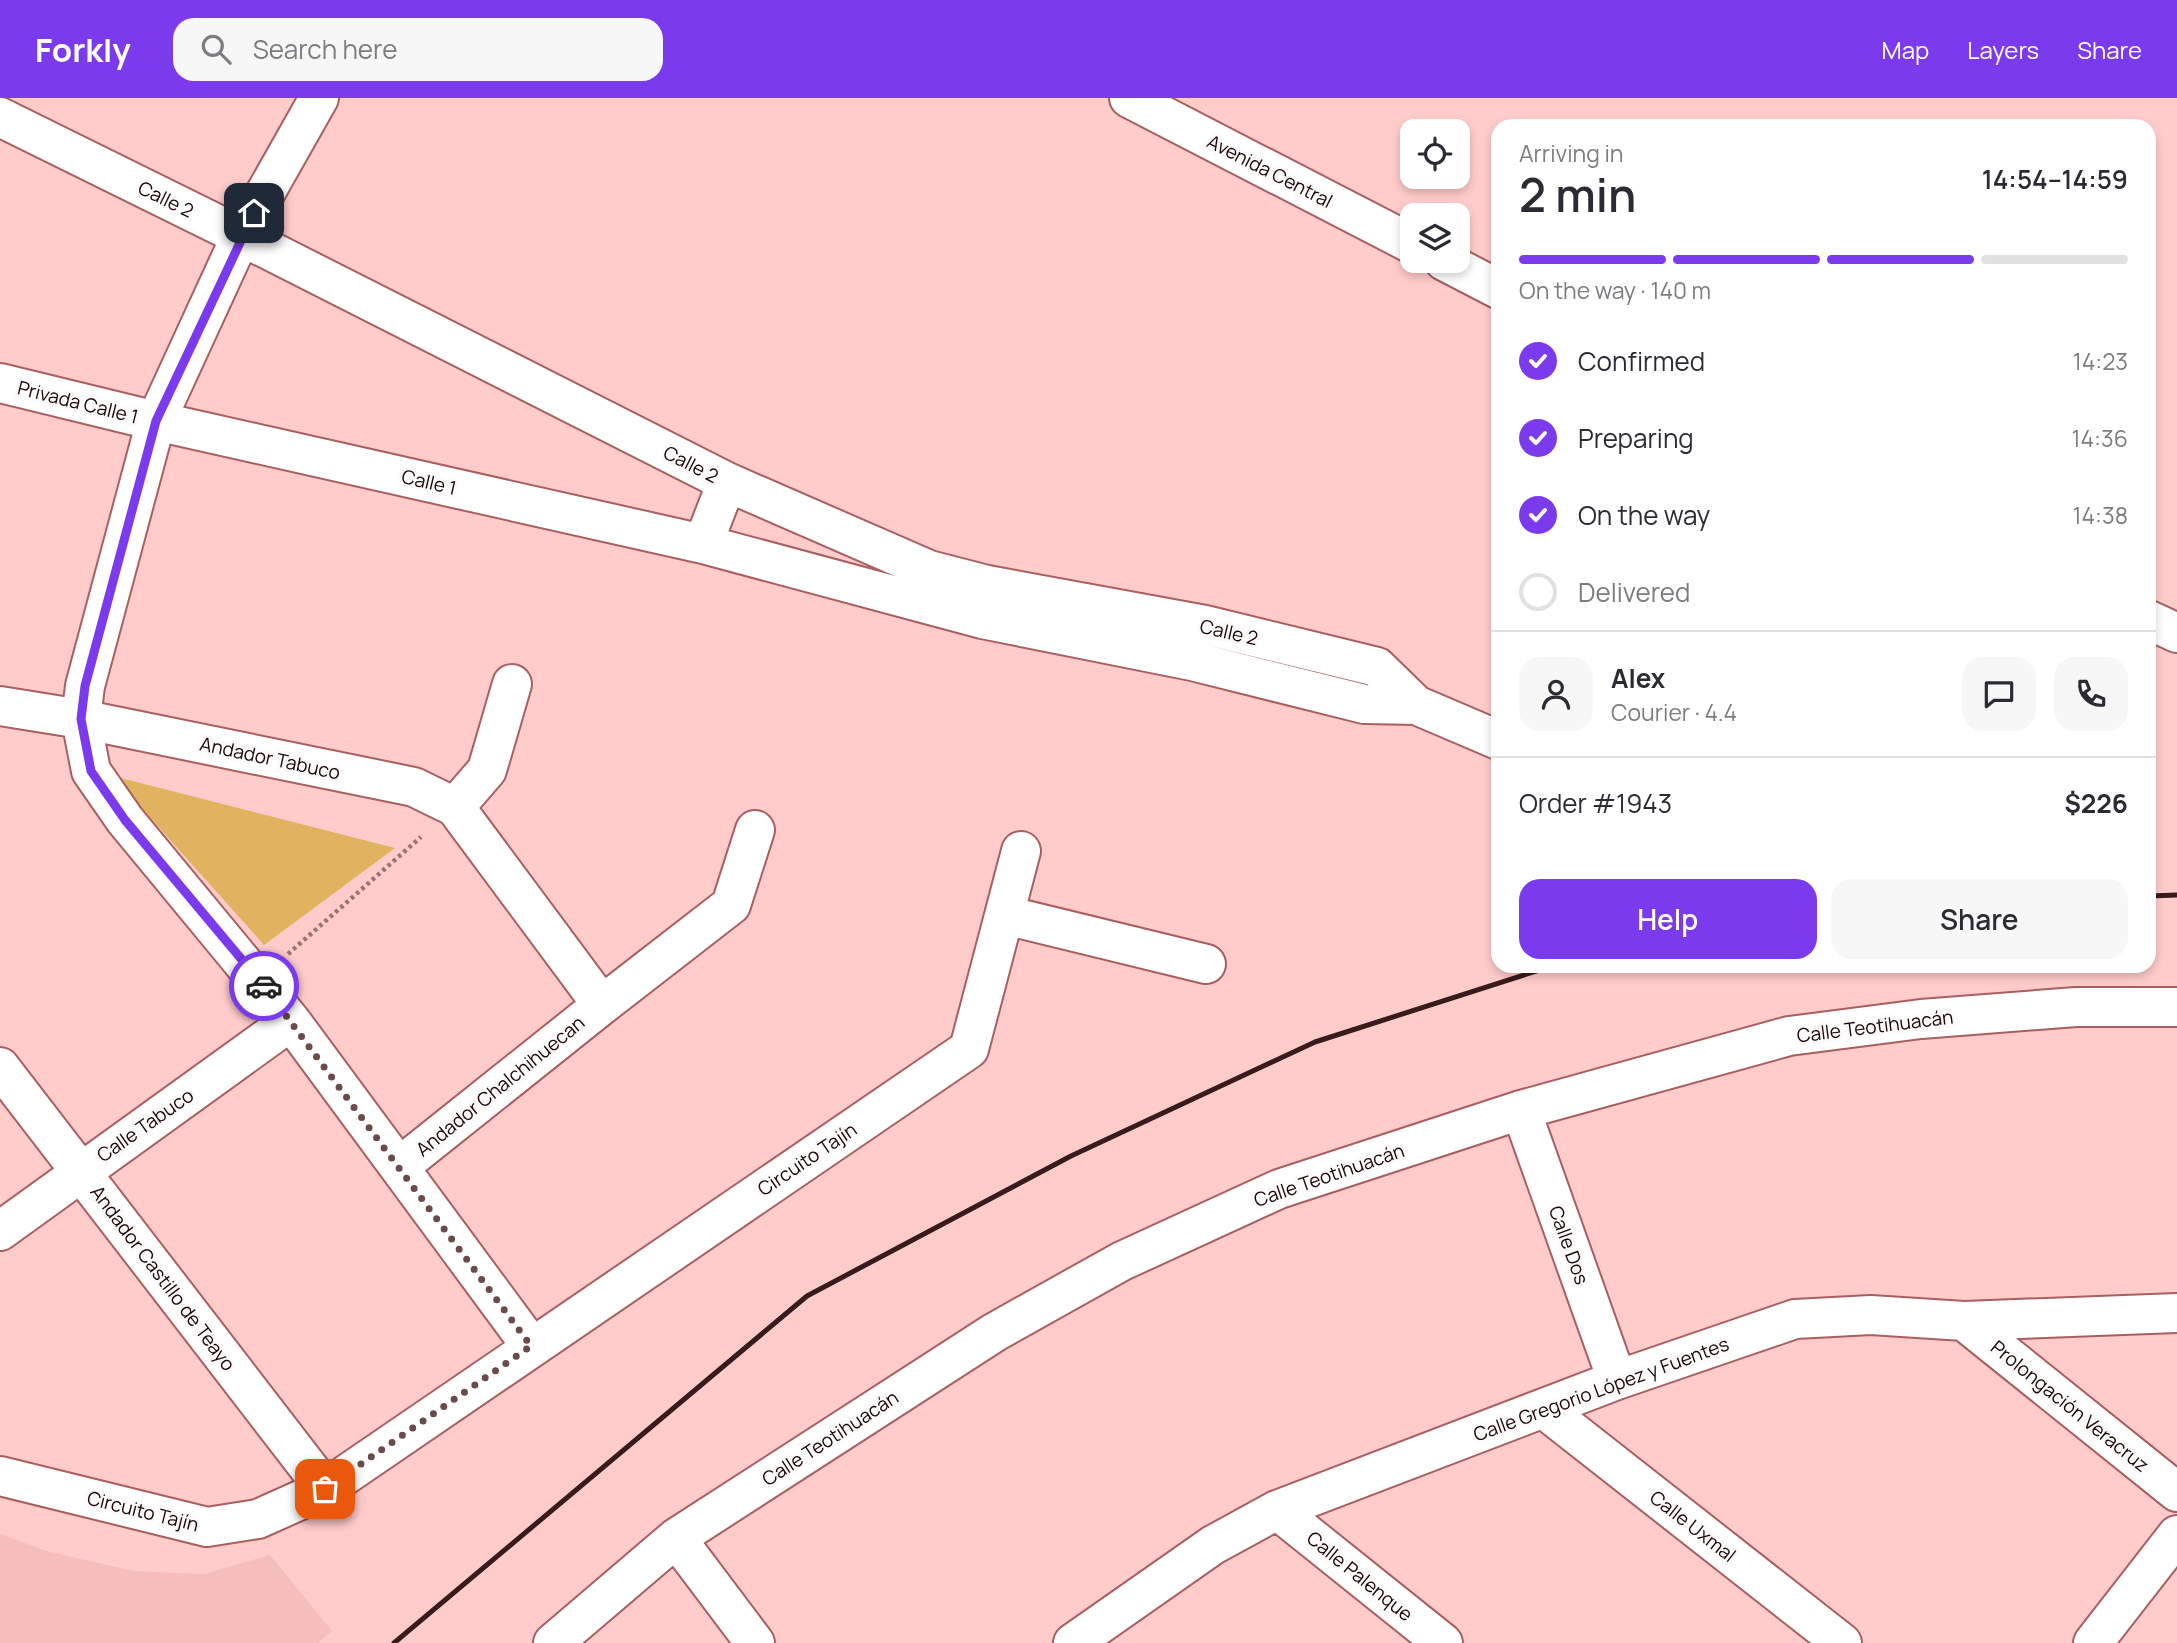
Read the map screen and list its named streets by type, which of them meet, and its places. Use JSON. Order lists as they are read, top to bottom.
{
  "streets": {
    "street": [
      "Avenida Central",
      "Calle 2",
      "Privada Calle 1",
      "Calle 1",
      "Andador Tabuco",
      "Calle Teotihuacán",
      "Andador Chalchihuecan",
      "Calle Tabuco",
      "Circuito Tajín",
      "Calle Dos",
      "Andador Castillo de Teayo",
      "Calle Gregorio López y Fuentes",
      "Prolongación Veracruz",
      "Calle Uxmal",
      "Calle Palenque"
    ]
  },
  "crossings": [
    ["Calle 2", "Calle 1"],
    ["Privada Calle 1", "Calle 1"],
    ["Andador Tabuco", "Andador Chalchihuecan"],
    ["Calle Teotihuacán", "Calle Dos"],
    ["Calle Tabuco", "Andador Castillo de Teayo"],
    ["Circuito Tajín", "Andador Castillo de Teayo"],
    ["Calle Dos", "Calle Gregorio López y Fuentes"],
    ["Calle Gregorio López y Fuentes", "Prolongación Veracruz"],
    ["Calle Gregorio López y Fuentes", "Calle Uxmal"],
    ["Calle Gregorio López y Fuentes", "Calle Palenque"]
  ],
  "page": {
    "header": "Forkly",
    "search": "Search here",
    "nav": ["Map", "Layers", "Share"],
    "heading": ["2 min", "Arriving in", "14:54–14:59"],
    "panel": [
      "Alex",
      "Courier · 4.4",
      "Order #1943",
      "$226"
    ],
    "bar": "On the way · 140 m",
    "list": [
      ["Confirmed", "14:23"],
      ["Preparing", "14:36"],
      ["On the way", "14:38"],
      "Delivered"
    ],
    "buttons": ["Help", "Share"]
  }
}
